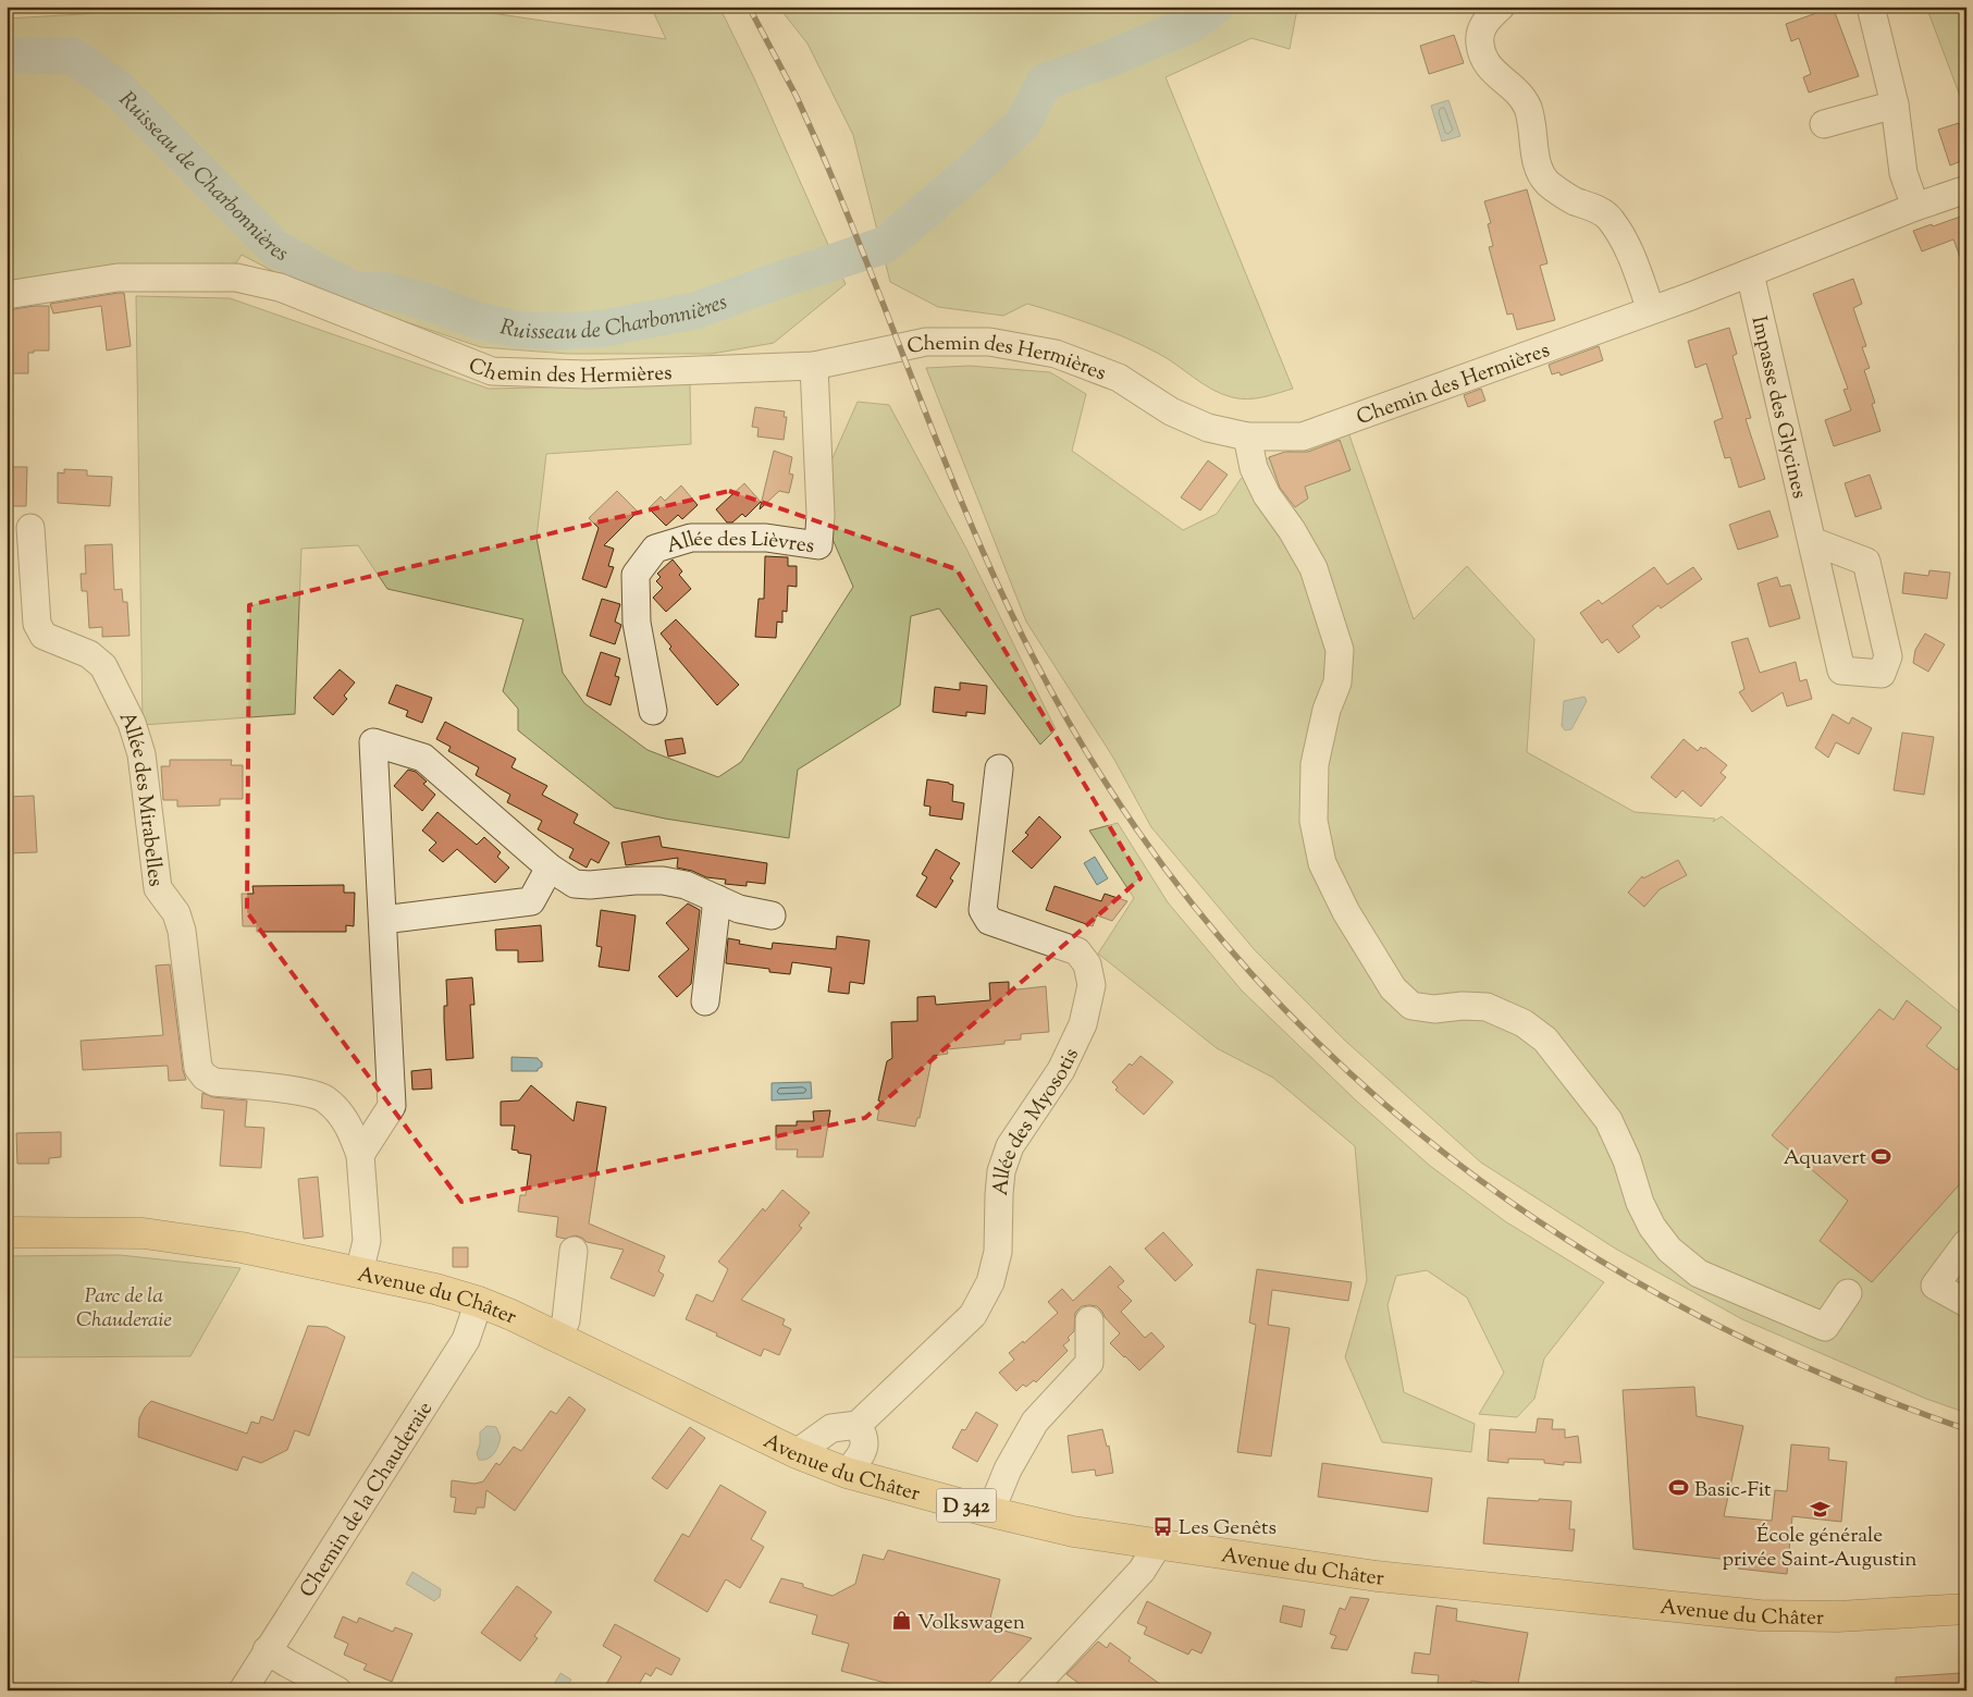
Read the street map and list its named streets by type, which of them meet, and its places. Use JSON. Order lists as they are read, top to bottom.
{
  "streets": {
    "main road": ["Avenue du Châter", "D 342"],
    "street": [
      "Chemin des Hermières",
      "Impasse des Glycines",
      "Allée des Lièvres",
      "Allée des Mirabelles",
      "Allée des Myosotis",
      "Chemin de la Chauderaie"
    ]
  },
  "crossings": [
    ["Chemin des Hermières", "Impasse des Glycines"],
    ["Chemin des Hermières", "Allée des Lièvres"],
    ["Allée des Mirabelles", "Avenue du Châter"],
    ["Avenue du Châter", "Chemin de la Chauderaie"]
  ],
  "water": ["Ruisseau de Charbonnières"],
  "parks": ["Parc de la Chauderaie"],
  "places": {
    "sports": ["Aquavert", "Basic-Fit"],
    "school or university": ["École générale privée Saint-Augustin"],
    "bus stop": ["Les Genêts"],
    "shop": ["Volkswagen"]
  }
}
